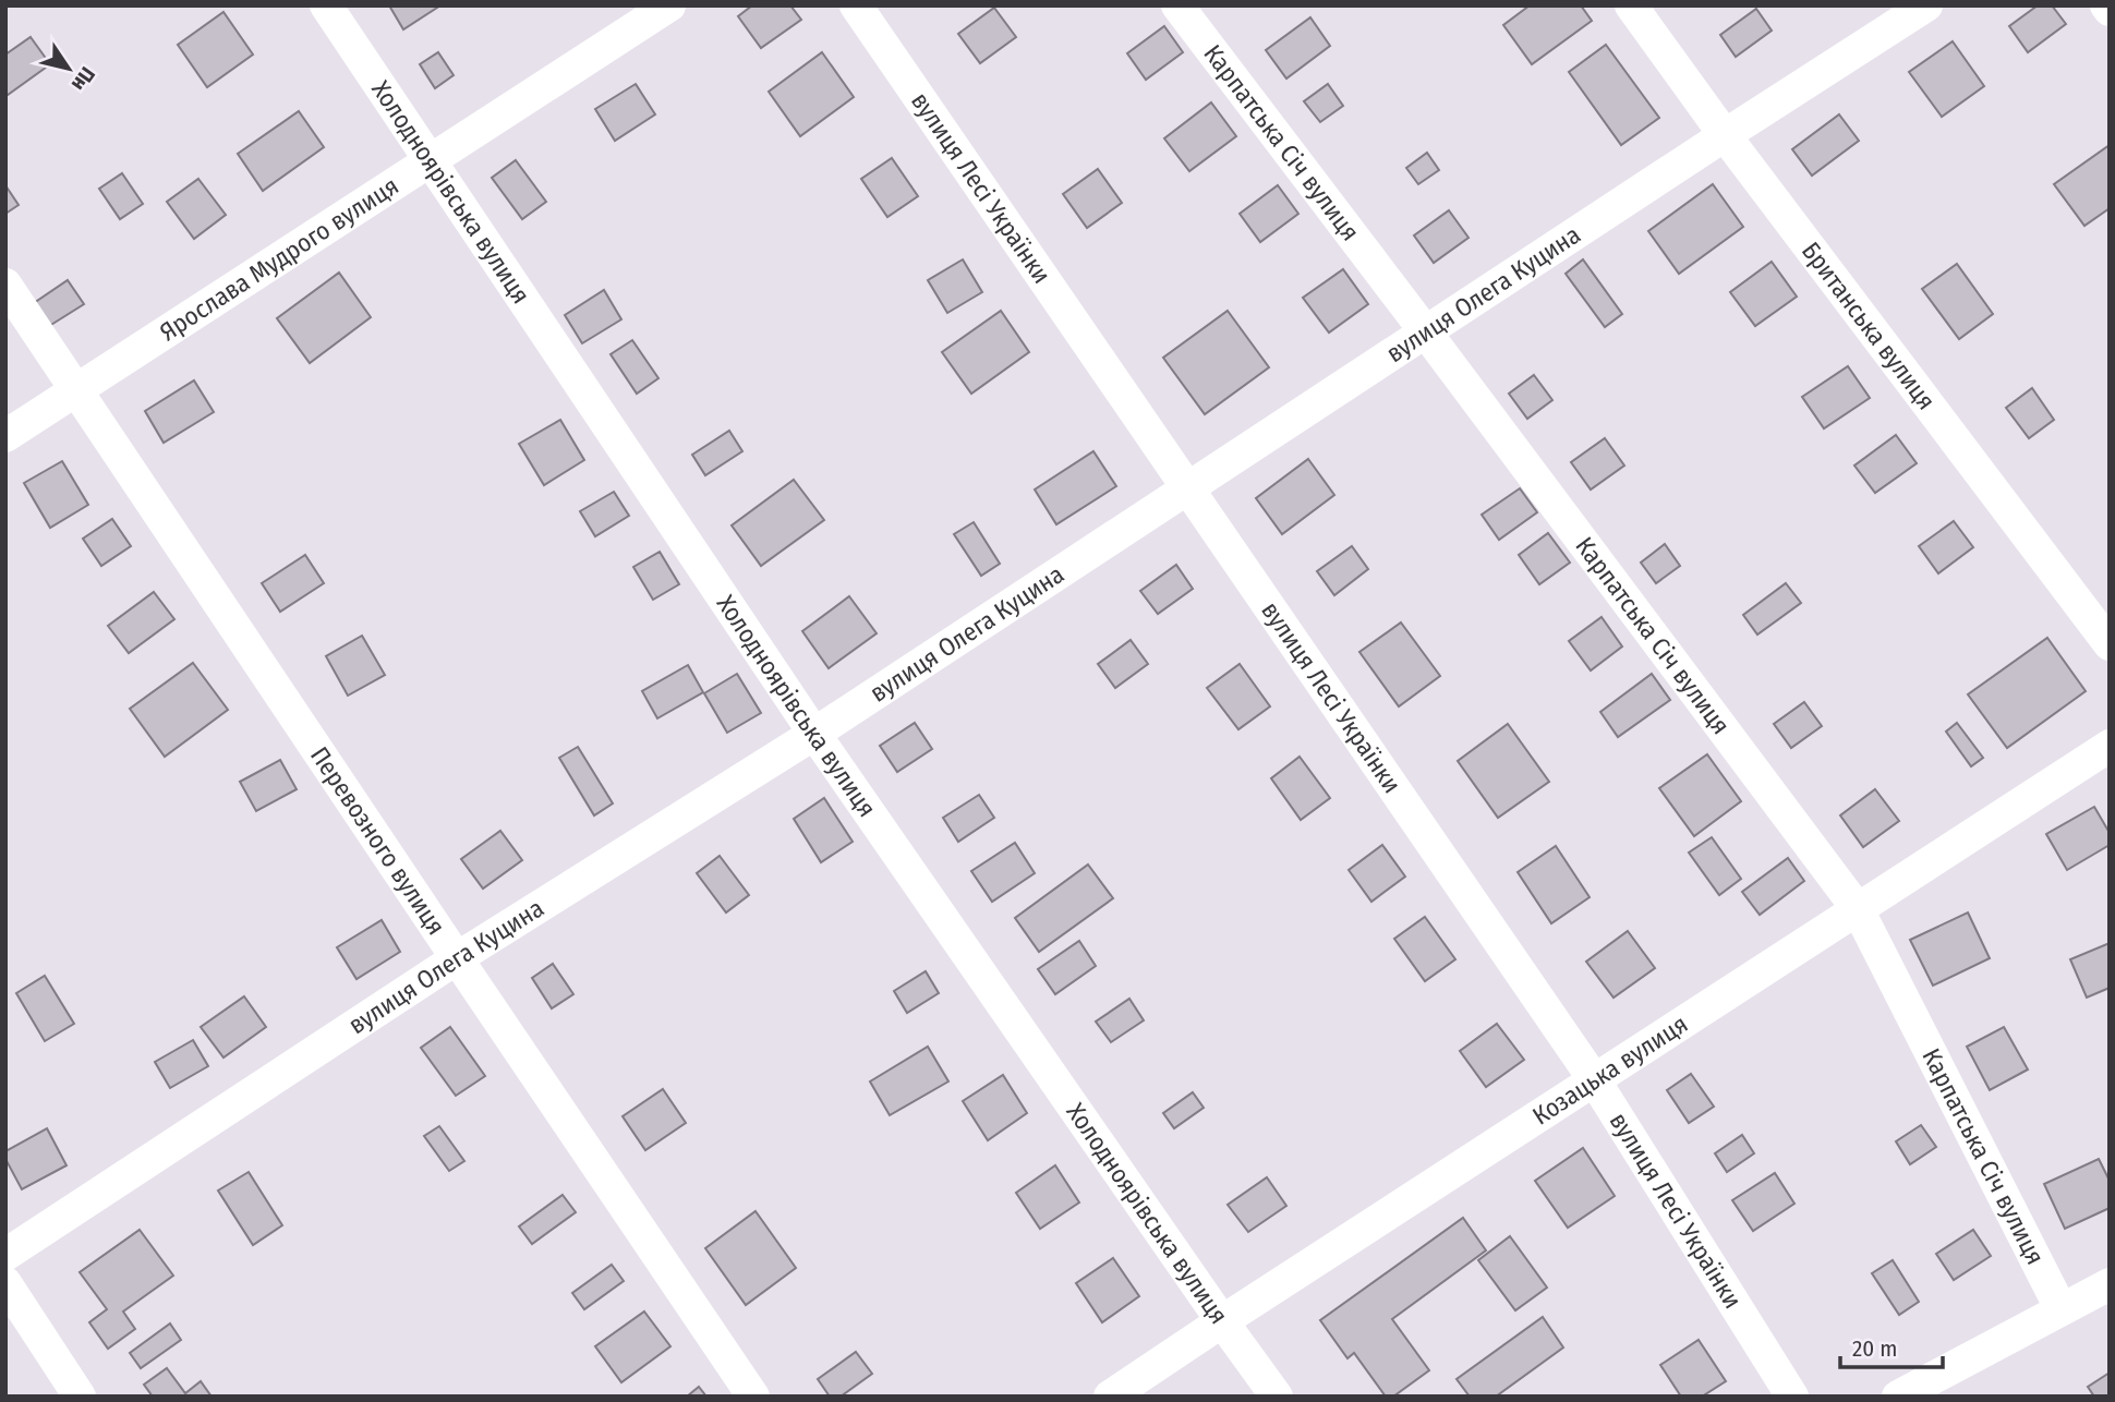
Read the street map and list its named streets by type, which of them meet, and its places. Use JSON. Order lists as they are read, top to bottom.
{
  "streets": {
    "street": [
      "Карпатська Січ вулиця",
      "вулиця Лесі Українки",
      "Холодноярівська вулиця",
      "Ярослава Мудрого вулиця",
      "вулиця Олега Куцина",
      "Британська вулиця",
      "Перевозного вулиця",
      "Козацька вулиця"
    ]
  },
  "crossings": [
    ["Карпатська Січ вулиця", "вулиця Олега Куцина"],
    ["Карпатська Січ вулиця", "Козацька вулиця"],
    ["вулиця Лесі Українки", "вулиця Олега Куцина"],
    ["вулиця Лесі Українки", "Козацька вулиця"],
    ["Холодноярівська вулиця", "Ярослава Мудрого вулиця"],
    ["Холодноярівська вулиця", "вулиця Олега Куцина"],
    ["Холодноярівська вулиця", "Козацька вулиця"],
    ["Ярослава Мудрого вулиця", "Перевозного вулиця"],
    ["вулиця Олега Куцина", "Британська вулиця"],
    ["вулиця Олега Куцина", "Перевозного вулиця"]
  ],
  "scale_bar": "20 m",
  "north": "bottom right"
}
